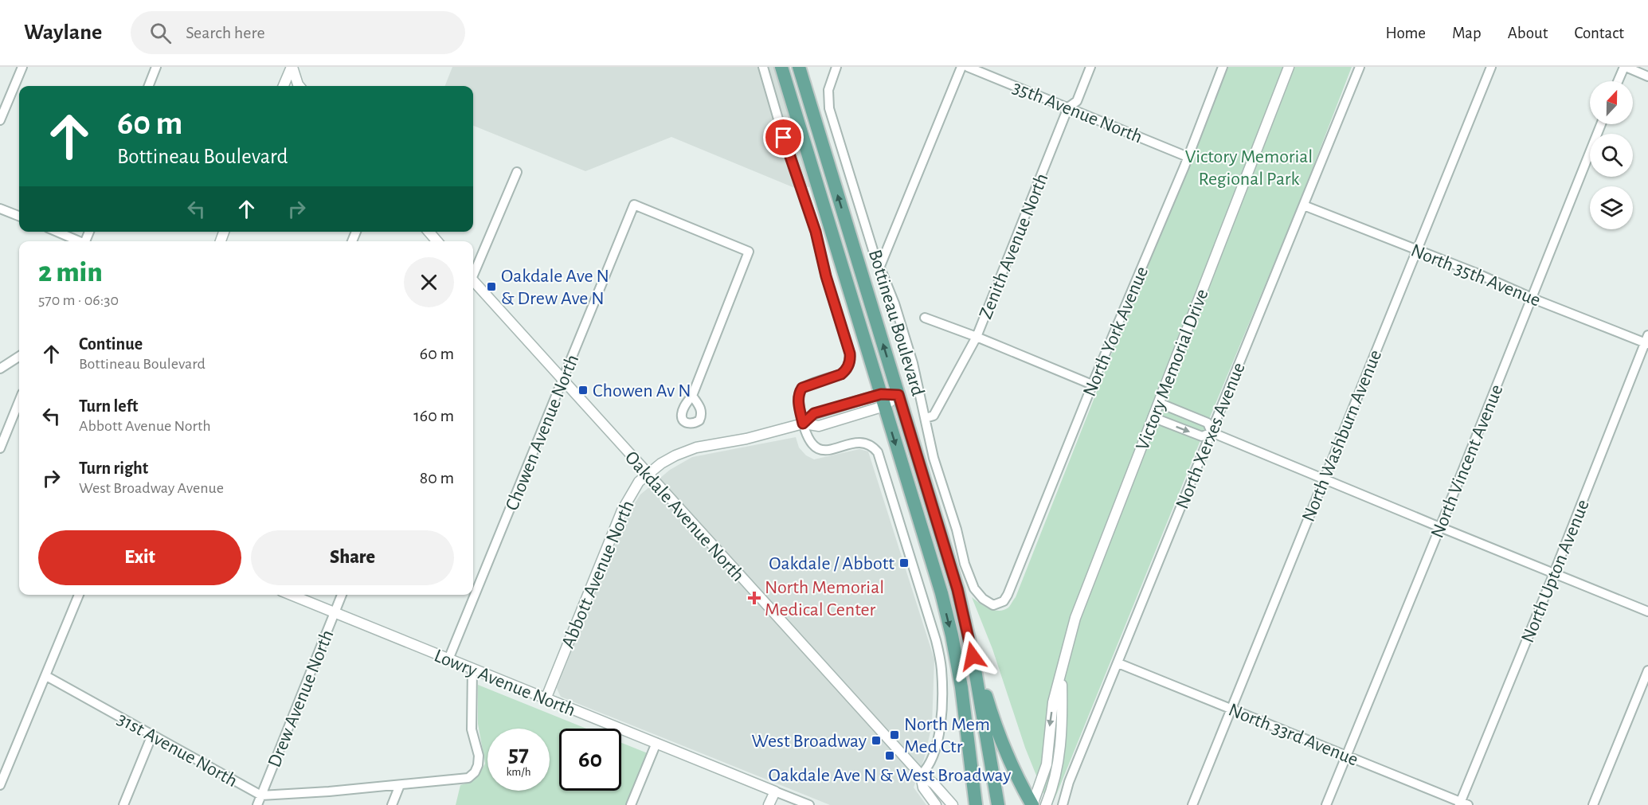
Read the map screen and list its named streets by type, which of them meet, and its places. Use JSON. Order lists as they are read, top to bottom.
{
  "streets": {
    "main road": ["Bottineau Boulevard"],
    "street": [
      "35th Avenue North",
      "Zenith Avenue North",
      "North 35th Avenue",
      "North York Avenue",
      "Victory Memorial Drive",
      "Chowen Avenue North",
      "North Xerxes Avenue",
      "North Washburn Avenue",
      "North Vincent Avenue",
      "Oakdale Avenue North",
      "North Upton Avenue",
      "Abbott Avenue North",
      "Lowry Avenue North",
      "Drew Avenue North",
      "North 33rd Avenue",
      "31st Avenue North"
    ]
  },
  "crossings": [
    ["35th Avenue North", "Zenith Avenue North"],
    ["35th Avenue North", "North York Avenue"],
    ["Zenith Avenue North", "North York Avenue"],
    ["North 35th Avenue", "North Xerxes Avenue"],
    ["North 35th Avenue", "North Washburn Avenue"],
    ["North 35th Avenue", "North Vincent Avenue"],
    ["North 35th Avenue", "North Upton Avenue"],
    ["Bottineau Boulevard", "Abbott Avenue North"],
    ["Chowen Avenue North", "Oakdale Avenue North"],
    ["Chowen Avenue North", "Lowry Avenue North"],
    ["North Xerxes Avenue", "North 33rd Avenue"],
    ["North Washburn Avenue", "North 33rd Avenue"],
    ["North Vincent Avenue", "North 33rd Avenue"],
    ["Oakdale Avenue North", "Abbott Avenue North"],
    ["North Upton Avenue", "North 33rd Avenue"],
    ["Abbott Avenue North", "Lowry Avenue North"],
    ["Lowry Avenue North", "Drew Avenue North"],
    ["Lowry Avenue North", "31st Avenue North"],
    ["Drew Avenue North", "31st Avenue North"]
  ],
  "parks": ["Victory Memorial Regional Park"],
  "places": {
    "transit": [
      "Oakdale Ave N & Drew Ave N",
      "Chowen Av N",
      "Oakdale / Abbott",
      "North Mem Med Ctr",
      "West Broadway",
      "Oakdale Ave N & West Broadway"
    ],
    "health": ["North Memorial Medical Center"]
  },
  "north": "top",
  "page": {
    "header": "Waylane",
    "search": "Search here",
    "nav": [
      "Home",
      "Map",
      "About",
      "Contact"
    ],
    "turn": ["60 m", "Bottineau Boulevard"],
    "heading": ["2 min", "570 m · 06:30"],
    "list": [
      {
        "name": "Continue",
        "note": "Bottineau Boulevard",
        "value": "60 m"
      },
      {
        "name": "Turn left",
        "note": "Abbott Avenue North",
        "value": "160 m"
      },
      {
        "name": "Turn right",
        "note": "West Broadway Avenue",
        "value": "80 m"
      }
    ],
    "buttons": ["Exit", "Share"],
    "speed": "57 km/h",
    "limit": "60"
  }
}
